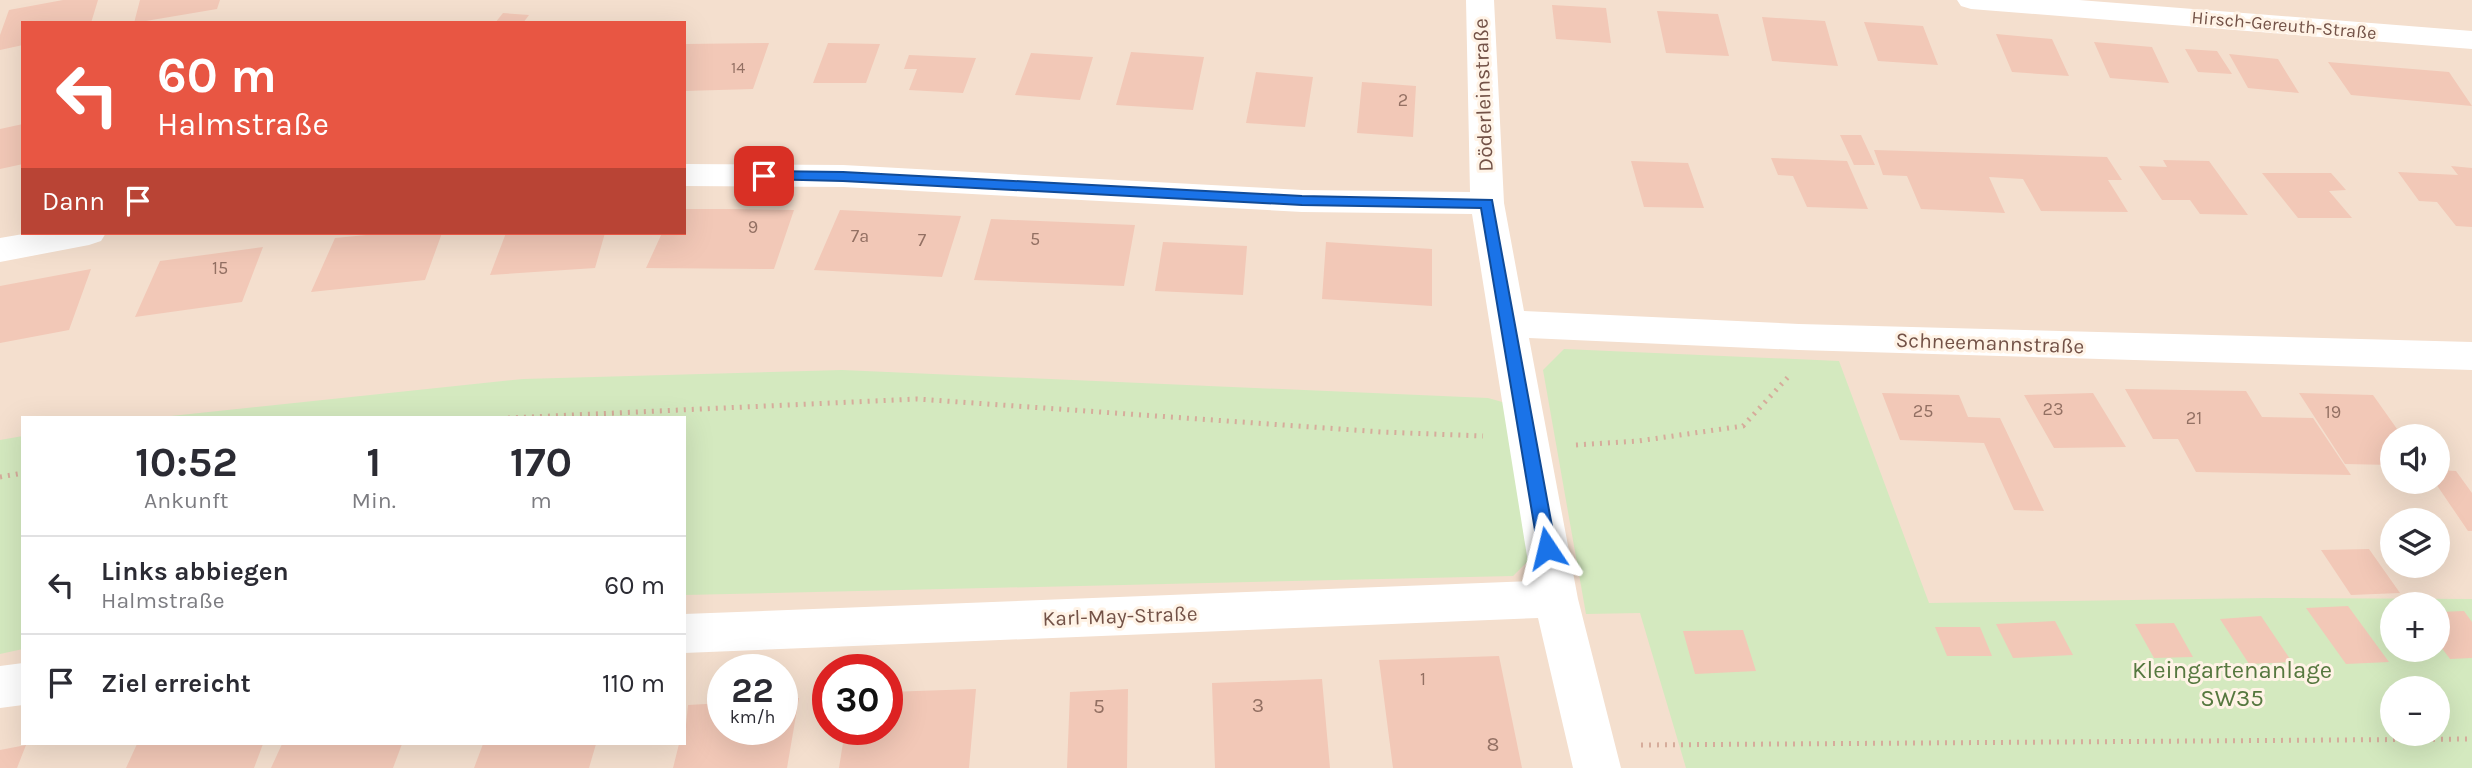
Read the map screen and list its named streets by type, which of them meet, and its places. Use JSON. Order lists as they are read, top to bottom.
{
  "streets": {
    "street": [
      "Hirsch-Gereuth-Straße",
      "Döderleinstraße",
      "Schneemannstraße",
      "Karl-May-Straße"
    ]
  },
  "crossings": [
    ["Döderleinstraße", "Schneemannstraße"],
    ["Döderleinstraße", "Karl-May-Straße"]
  ],
  "parks": ["Kleingartenanlage SW35"],
  "house_numbers": [
    "14",
    "2",
    "9",
    "7a",
    "5",
    "7",
    "15",
    "23",
    "25",
    "19",
    "21",
    "1",
    "3",
    "5",
    "8"
  ],
  "page": {
    "turn": ["60 m", "Halmstraße"],
    "then": "Dann",
    "eta": [
      "10:52",
      "Ankunft",
      "1",
      "Min.",
      "170",
      "m"
    ],
    "map_buttons": ["+", "−"],
    "list": [
      {
        "name": "Links abbiegen",
        "note": "Halmstraße",
        "value": "60 m"
      },
      {
        "name": "Ziel erreicht",
        "value": "110 m"
      }
    ],
    "speed": "22 km/h",
    "limit": "30"
  }
}
